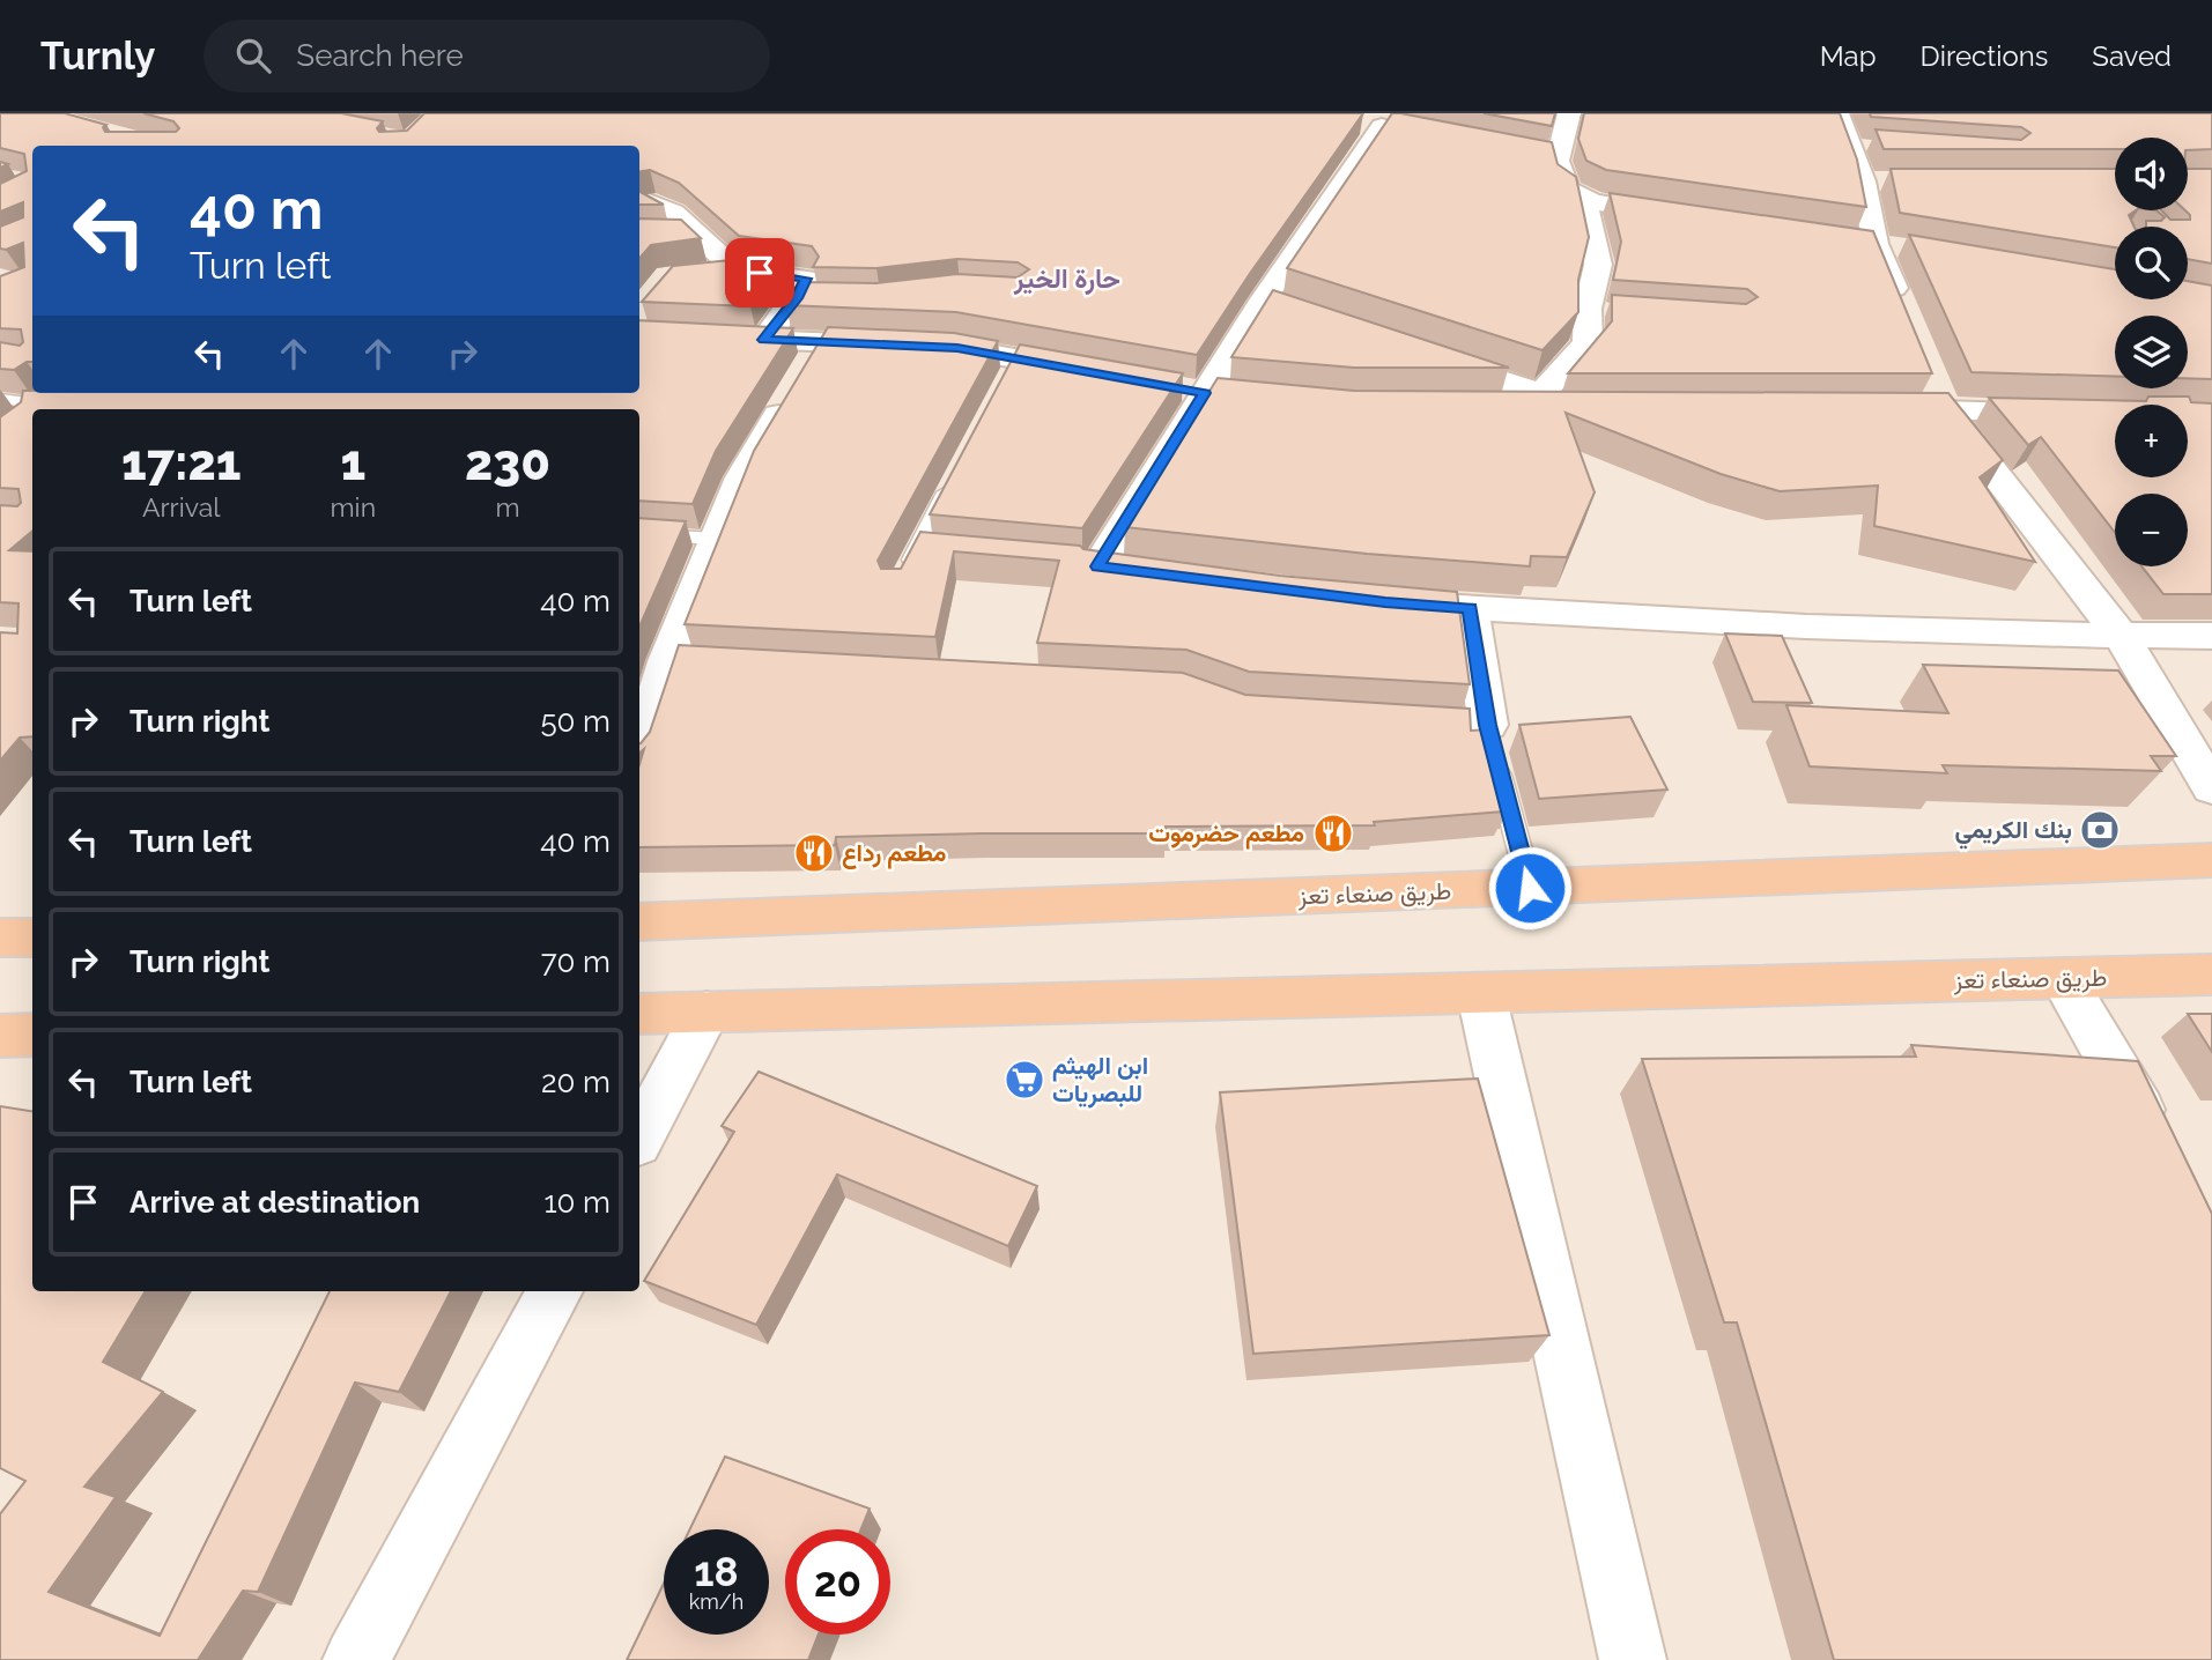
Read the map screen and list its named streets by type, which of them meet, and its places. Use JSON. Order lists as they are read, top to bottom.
{
  "streets": {
    "highway": ["طريق صنعاء تعز"]
  },
  "districts": ["حارة الخير"],
  "places": {
    "bank": ["بنك الكريمي"],
    "restaurant": ["مطعم حضرموت", "مطعم رداع"],
    "supermarket": ["ابن الهيثم للبصريات"]
  },
  "page": {
    "header": "Turnly",
    "search": "Search here",
    "nav": ["Map", "Directions", "Saved"],
    "map_buttons": ["+", "−"],
    "turn": ["40 m", "Turn left"],
    "eta": [
      "17:21",
      "Arrival",
      "1",
      "min",
      "230",
      "m"
    ],
    "list": [
      {
        "name": "Turn left",
        "value": "40 m"
      },
      {
        "name": "Turn right",
        "value": "50 m"
      },
      {
        "name": "Turn left",
        "value": "40 m"
      },
      {
        "name": "Turn right",
        "value": "70 m"
      },
      {
        "name": "Turn left",
        "value": "20 m"
      },
      {
        "name": "Arrive at destination",
        "value": "10 m"
      }
    ],
    "speed": "18 km/h",
    "limit": "20"
  }
}
